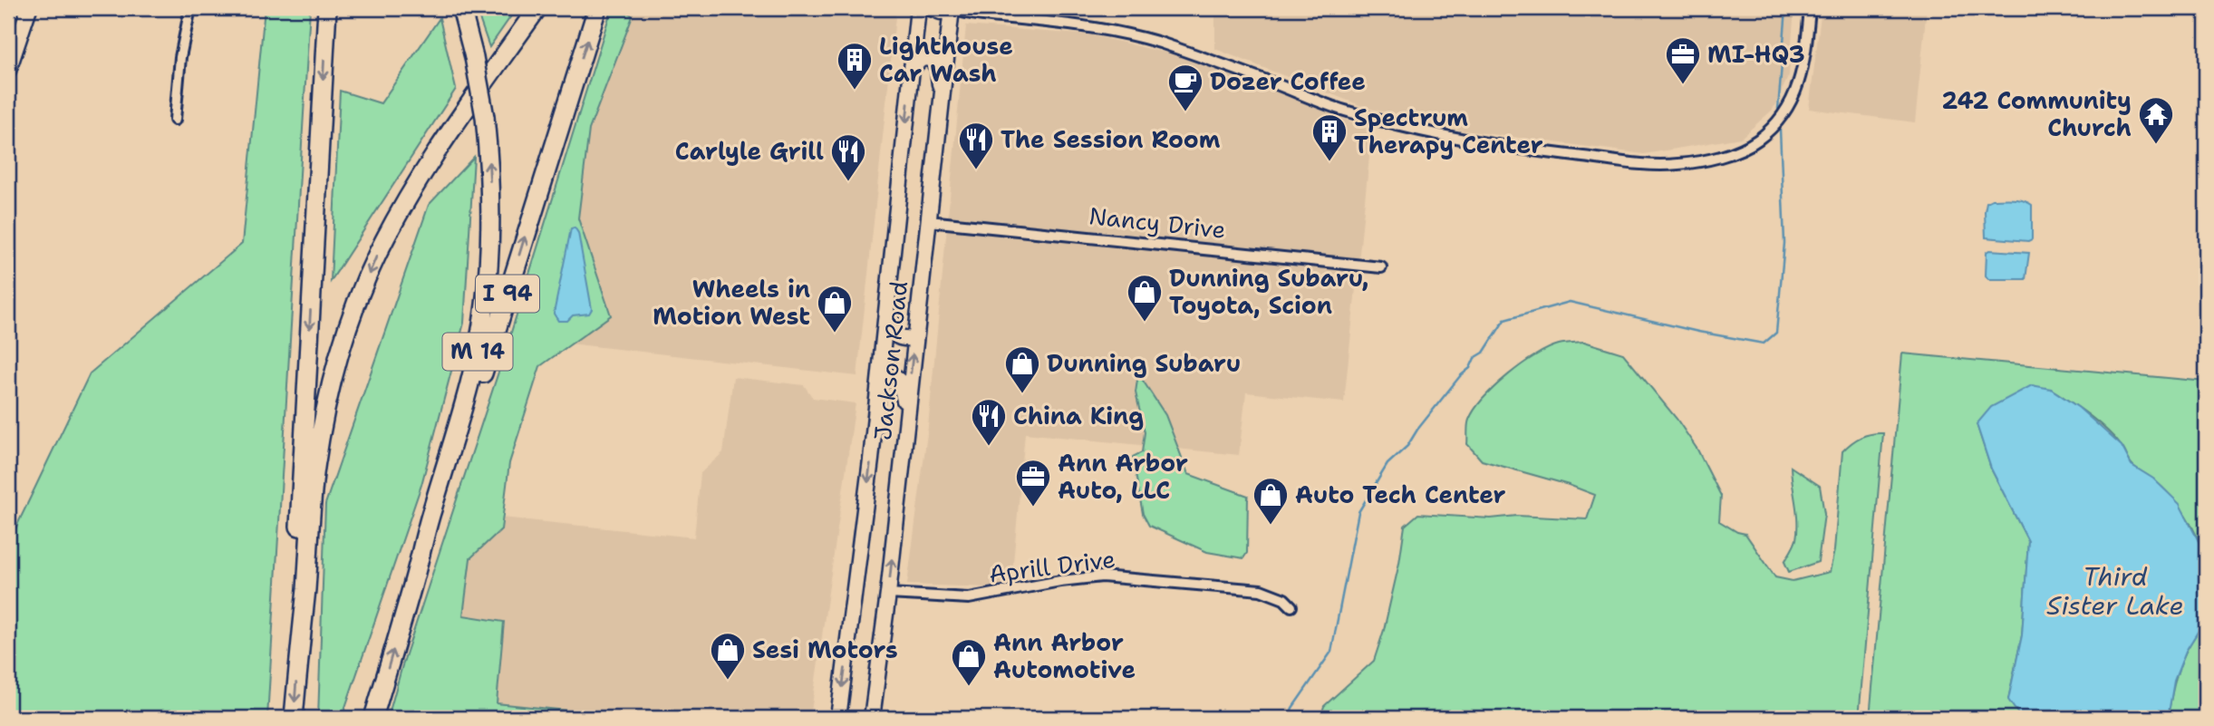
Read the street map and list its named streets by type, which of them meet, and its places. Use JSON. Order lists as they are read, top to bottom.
{
  "streets": {
    "highway": ["I 94", "M 14"],
    "main road": ["Jackson Road"],
    "street": ["Nancy Drive", "Aprill Drive"]
  },
  "crossings": [
    ["Nancy Drive", "Jackson Road"],
    ["I 94", "M 14"],
    ["Jackson Road", "Aprill Drive"]
  ],
  "water": ["Third Sister Lake"],
  "places": {
    "office": ["MI-HQ3", "Ann Arbor Auto, LLC"],
    "building": ["Lighthouse Car Wash", "Spectrum Therapy Center"],
    "cafe": ["Dozer Coffee"],
    "temple": ["242 Community Church"],
    "restaurant": ["The Session Room", "Carlyle Grill", "China King"],
    "shop": [
      "Dunning Subaru, Toyota, Scion",
      "Wheels in Motion West",
      "Dunning Subaru",
      "Auto Tech Center",
      "Sesi Motors",
      "Ann Arbor Automotive"
    ]
  }
}
